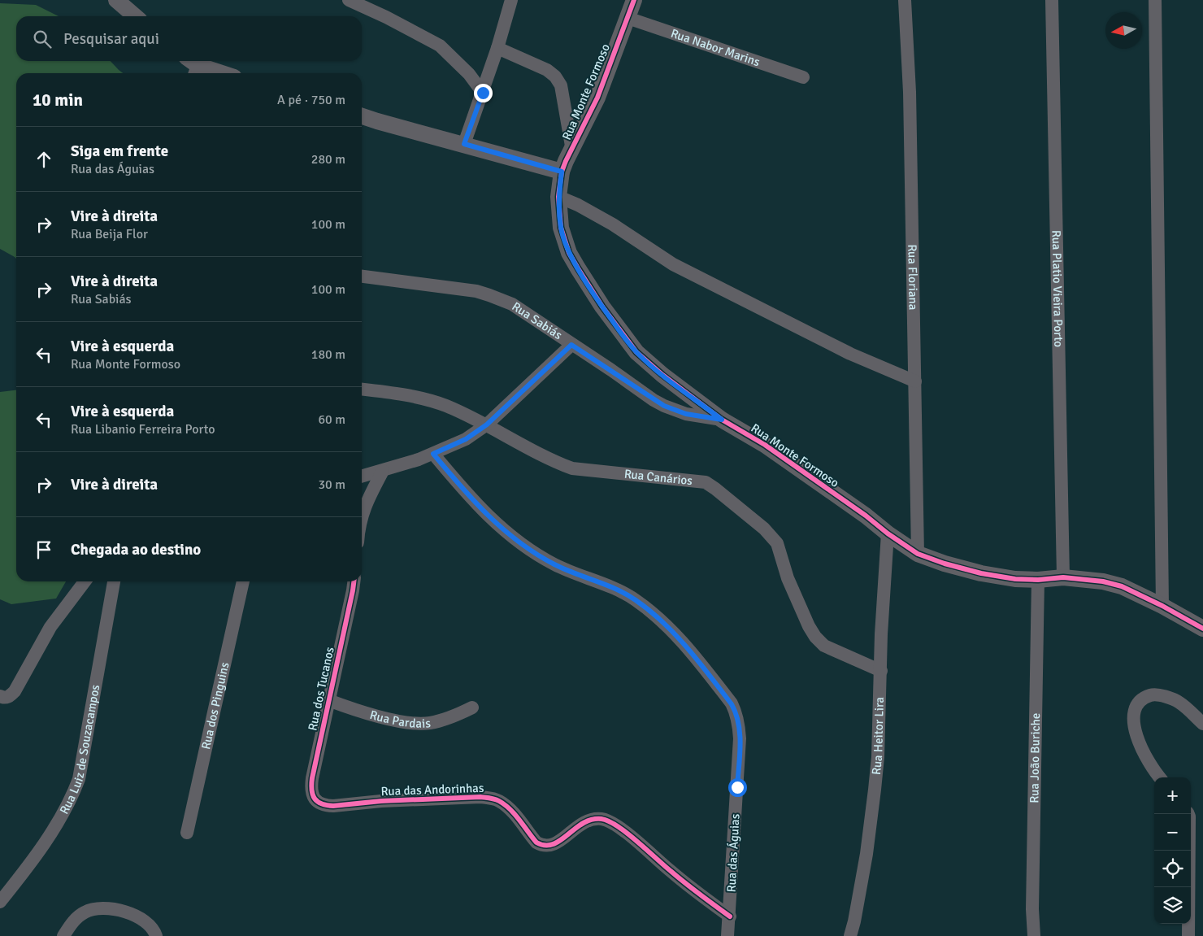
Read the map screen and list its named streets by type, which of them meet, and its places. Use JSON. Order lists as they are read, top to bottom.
{
  "streets": {
    "street": [
      "Rua Nabor Marins",
      "Rua Monte Formoso",
      "Rua Floriana",
      "Rua Platio Vieira Porto",
      "Rua Sabiás",
      "Rua Canários",
      "Rua dos Tucanos",
      "Rua dos Pinguins",
      "Rua Pardais",
      "Rua Heitor Lira",
      "Rua Luiz de Souzacampos",
      "Rua João Buriche",
      "Rua das Andorinhas",
      "Rua das Águias"
    ]
  },
  "crossings": [
    ["Rua Nabor Marins", "Rua Monte Formoso"],
    ["Rua Monte Formoso", "Rua Floriana"],
    ["Rua Monte Formoso", "Rua Platio Vieira Porto"],
    ["Rua Monte Formoso", "Rua Sabiás"],
    ["Rua Monte Formoso", "Rua Heitor Lira"],
    ["Rua Monte Formoso", "Rua João Buriche"],
    ["Rua Canários", "Rua Heitor Lira"],
    ["Rua dos Tucanos", "Rua Pardais"],
    ["Rua dos Tucanos", "Rua das Andorinhas"],
    ["Rua das Andorinhas", "Rua das Águias"]
  ],
  "north": "left",
  "page": {
    "search": "Pesquisar aqui",
    "heading": ["10 min", "A pé · 750 m"],
    "list": [
      ["Siga em frente", "Rua das Águias", "280 m"],
      ["Vire à direita", "Rua Beija Flor", "100 m"],
      ["Vire à direita", "Rua Sabiás", "100 m"],
      ["Vire à esquerda", "Rua Monte Formoso", "180 m"],
      ["Vire à esquerda", "Rua Libanio Ferreira Porto", "60 m"],
      ["Vire à direita", "30 m"],
      "Chegada ao destino"
    ],
    "map_buttons": ["+", "−"]
  }
}
